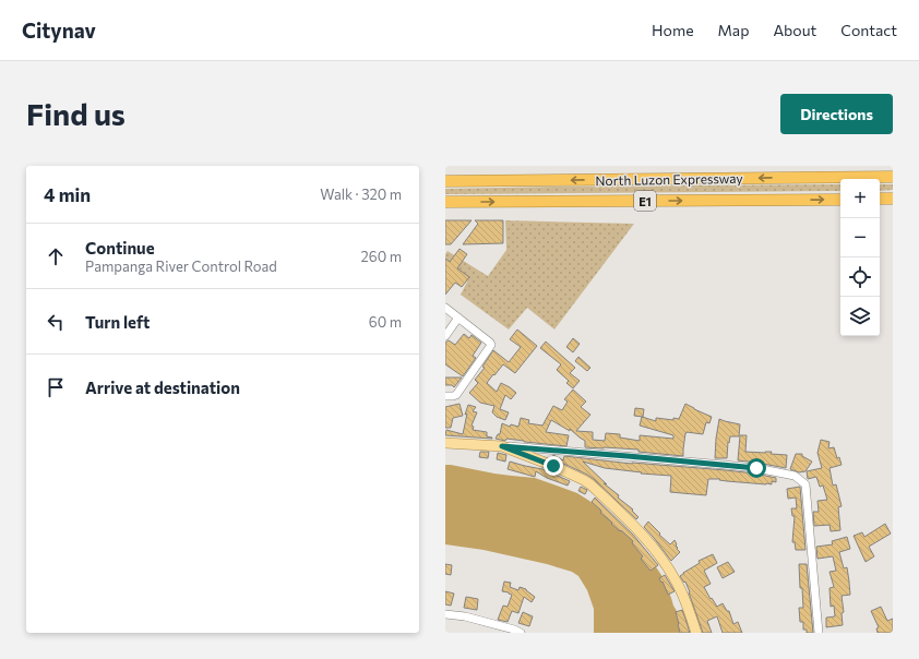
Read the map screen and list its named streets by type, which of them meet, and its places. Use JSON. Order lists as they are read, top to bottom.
{
  "streets": {
    "highway": ["North Luzon Expressway", "E1"]
  },
  "page": {
    "header": "Citynav",
    "nav": [
      "Home",
      "Map",
      "About",
      "Contact"
    ],
    "buttons": "Directions",
    "title": "Find us",
    "heading": ["4 min", "Walk · 320 m"],
    "map_buttons": ["+", "−"],
    "list": [
      ["Continue", "Pampanga River Control Road", "260 m"],
      ["Turn left", "60 m"],
      "Arrive at destination"
    ]
  }
}
